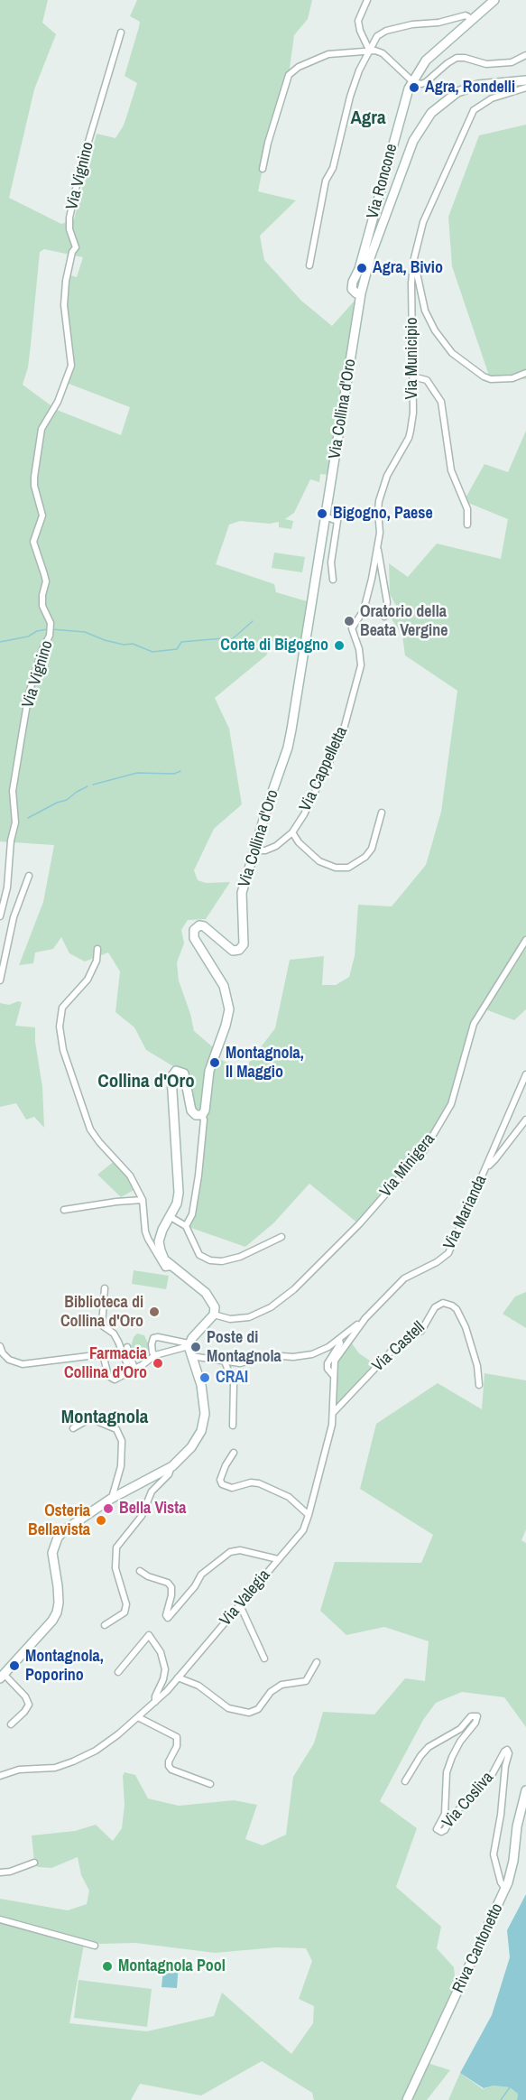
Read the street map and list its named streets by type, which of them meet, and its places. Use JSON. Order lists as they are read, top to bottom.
{
  "streets": {
    "street": [
      "Via Vignino",
      "Via Roncone",
      "Via Municipio",
      "Via Collina d'Oro",
      "Via Cappelletta",
      "Via Minigera",
      "Via Marianda",
      "Via Castell",
      "Via Valegia",
      "Via Cosliva",
      "Riva Cantonetto"
    ]
  },
  "crossings": [
    ["Via Roncone", "Via Collina d'Oro"],
    ["Via Municipio", "Via Cappelletta"],
    ["Via Collina d'Oro", "Via Cappelletta"],
    ["Via Marianda", "Via Valegia"],
    ["Via Castell", "Via Valegia"],
    ["Via Cosliva", "Riva Cantonetto"]
  ],
  "districts": ["Agra", "Collina d'Oro", "Montagnola"],
  "places": [
    "Agra, Rondelli",
    "Agra, Bivio",
    "Bigogno, Paese",
    "Oratorio della Beata Vergine",
    "Corte di Bigogno",
    "Montagnola, Il Maggio",
    "Biblioteca di Collina d'Oro",
    "Poste di Montagnola",
    "Farmacia Collina d'Oro",
    "CRAI",
    "Bella Vista",
    "Osteria Bellavista",
    "Montagnola, Poporino",
    "Montagnola Pool"
  ]
}
